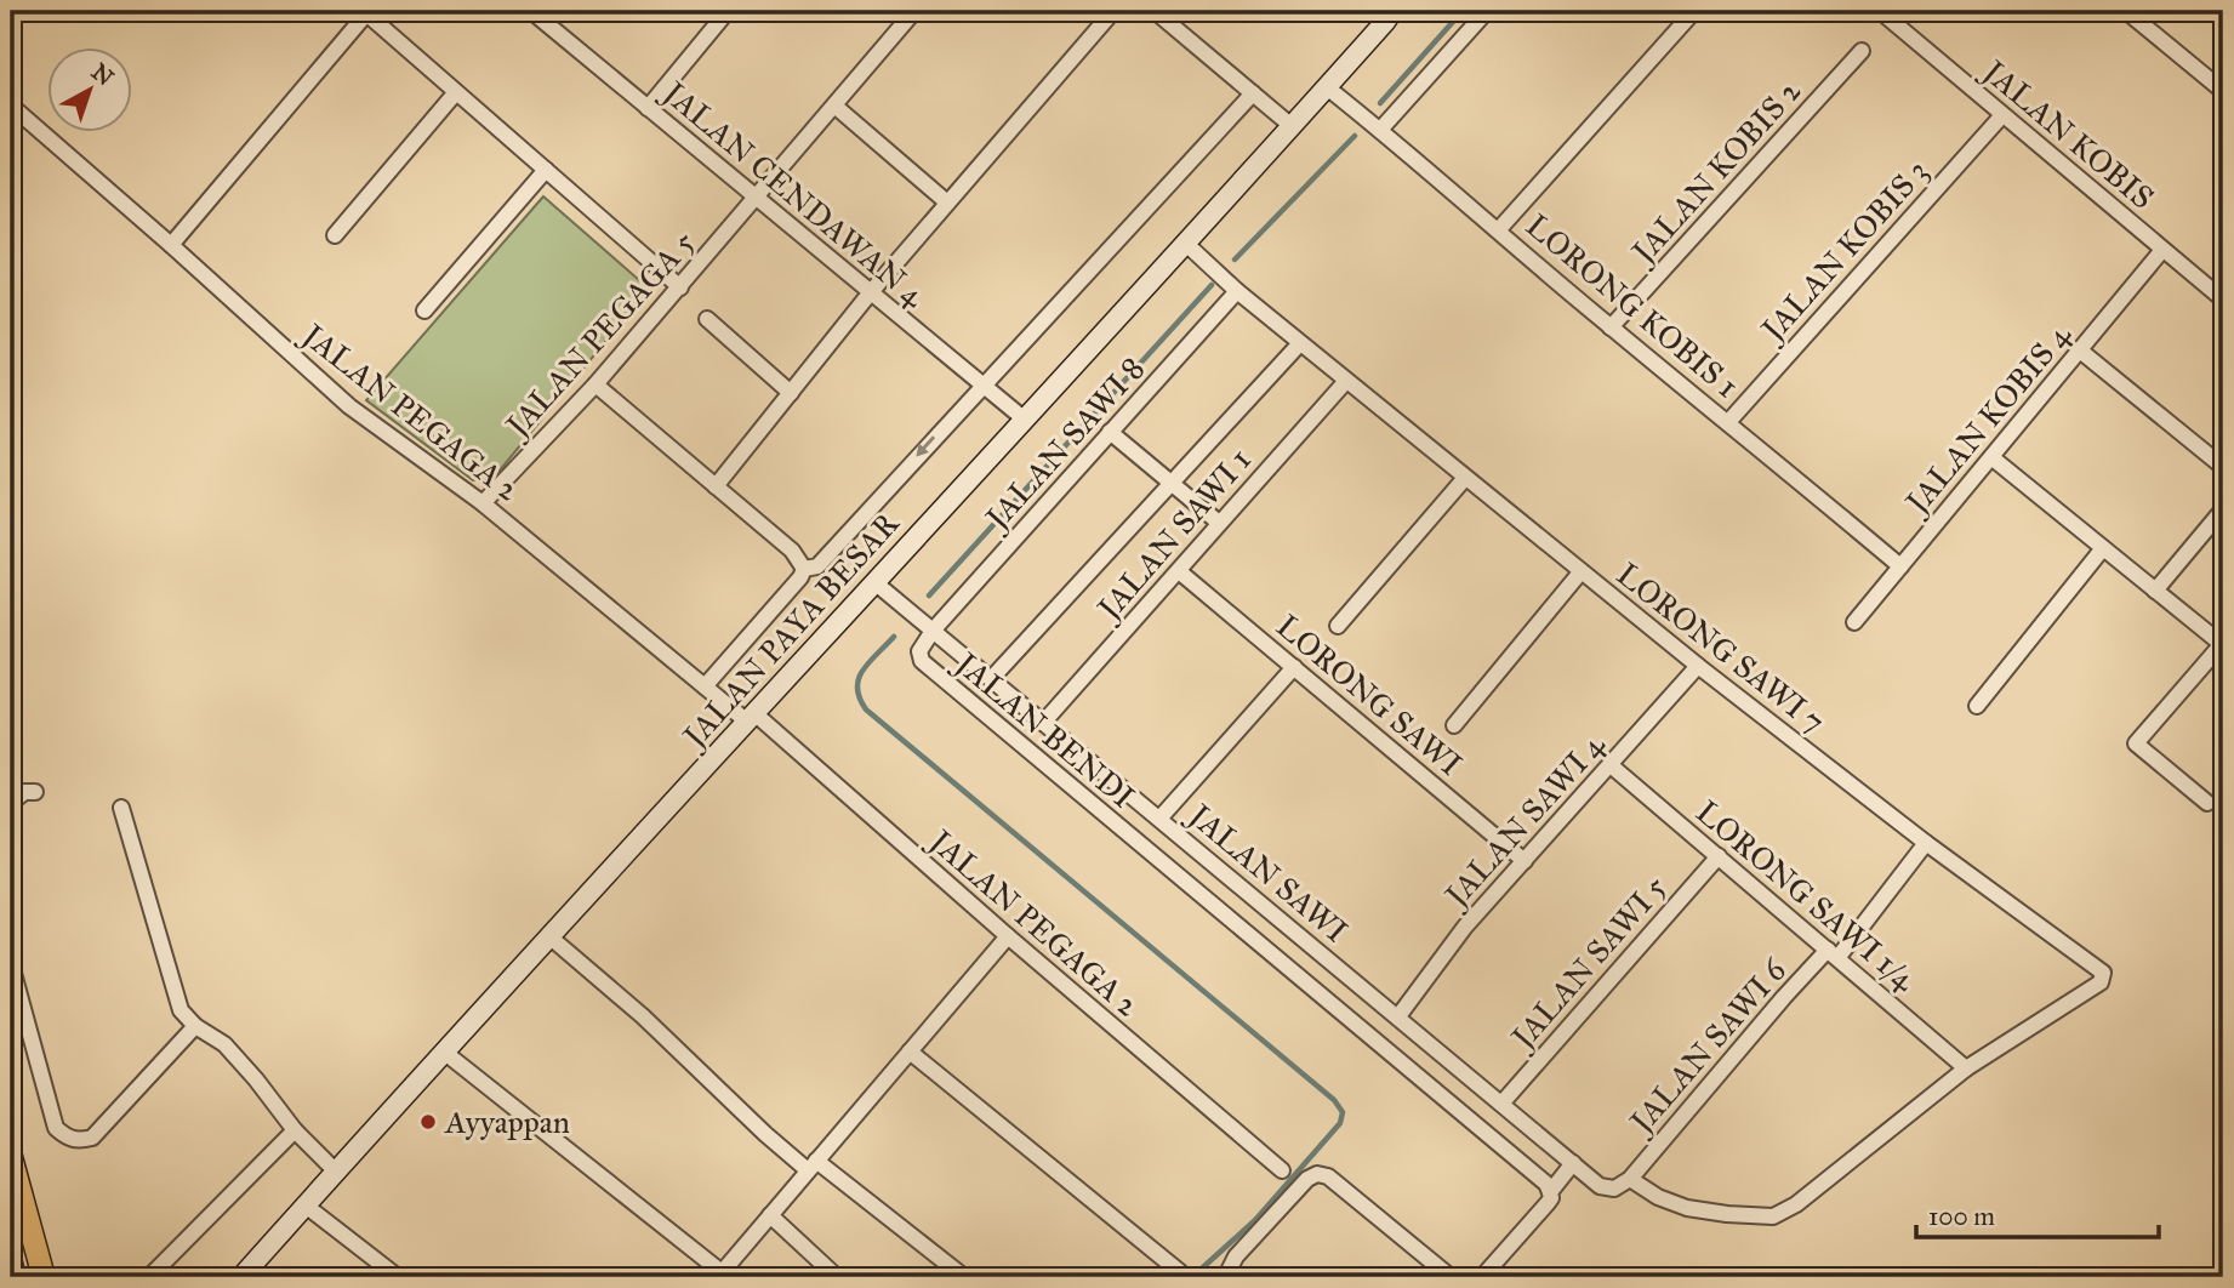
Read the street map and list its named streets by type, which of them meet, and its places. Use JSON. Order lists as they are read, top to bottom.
{
  "streets": {
    "street": [
      "JALAN KOBIS",
      "JALAN KOBIS 2",
      "JALAN CENDAWAN 4",
      "JALAN KOBIS 3",
      "LORONG KOBIS 1",
      "JALAN PEGAGA 5",
      "JALAN PEGAGA 2",
      "JALAN KOBIS 4",
      "JALAN SAWI 8",
      "JALAN SAWI 1",
      "JALAN PAYA BESAR",
      "LORONG SAWI 7",
      "LORONG SAWI",
      "JALAN BENDI",
      "JALAN SAWI 4",
      "JALAN SAWI",
      "LORONG SAWI 1/4",
      "JALAN SAWI 5",
      "JALAN SAWI 6"
    ]
  },
  "crossings": [
    ["JALAN KOBIS", "JALAN KOBIS 3"],
    ["JALAN KOBIS", "JALAN KOBIS 4"],
    ["JALAN KOBIS 2", "LORONG KOBIS 1"],
    ["JALAN CENDAWAN 4", "JALAN PEGAGA 5"],
    ["JALAN CENDAWAN 4", "JALAN PAYA BESAR"],
    ["JALAN KOBIS 3", "LORONG KOBIS 1"],
    ["LORONG KOBIS 1", "JALAN KOBIS 4"],
    ["LORONG KOBIS 1", "JALAN PAYA BESAR"],
    ["JALAN PEGAGA 5", "JALAN PEGAGA 2"],
    ["JALAN PEGAGA 2", "JALAN PAYA BESAR"],
    ["JALAN SAWI 8", "LORONG SAWI 7"],
    ["JALAN SAWI 8", "JALAN BENDI"],
    ["JALAN SAWI 8", "JALAN SAWI"],
    ["JALAN SAWI 1", "LORONG SAWI 7"],
    ["JALAN SAWI 1", "LORONG SAWI"],
    ["JALAN SAWI 1", "JALAN SAWI"],
    ["JALAN PAYA BESAR", "LORONG SAWI 7"],
    ["JALAN PAYA BESAR", "JALAN SAWI"],
    ["LORONG SAWI 7", "JALAN SAWI 4"],
    ["LORONG SAWI 7", "LORONG SAWI 1/4"],
    ["LORONG SAWI 7", "JALAN SAWI 6"],
    ["LORONG SAWI", "JALAN SAWI 4"],
    ["JALAN BENDI", "JALAN SAWI"],
    ["JALAN SAWI 4", "JALAN SAWI"],
    ["JALAN SAWI 4", "LORONG SAWI 1/4"],
    ["JALAN SAWI", "JALAN SAWI 5"],
    ["JALAN SAWI", "JALAN SAWI 6"],
    ["LORONG SAWI 1/4", "JALAN SAWI 5"],
    ["LORONG SAWI 1/4", "JALAN SAWI 6"]
  ],
  "places": ["Ayyappan"],
  "scale_bar": "100 m",
  "north": "top right"
}
